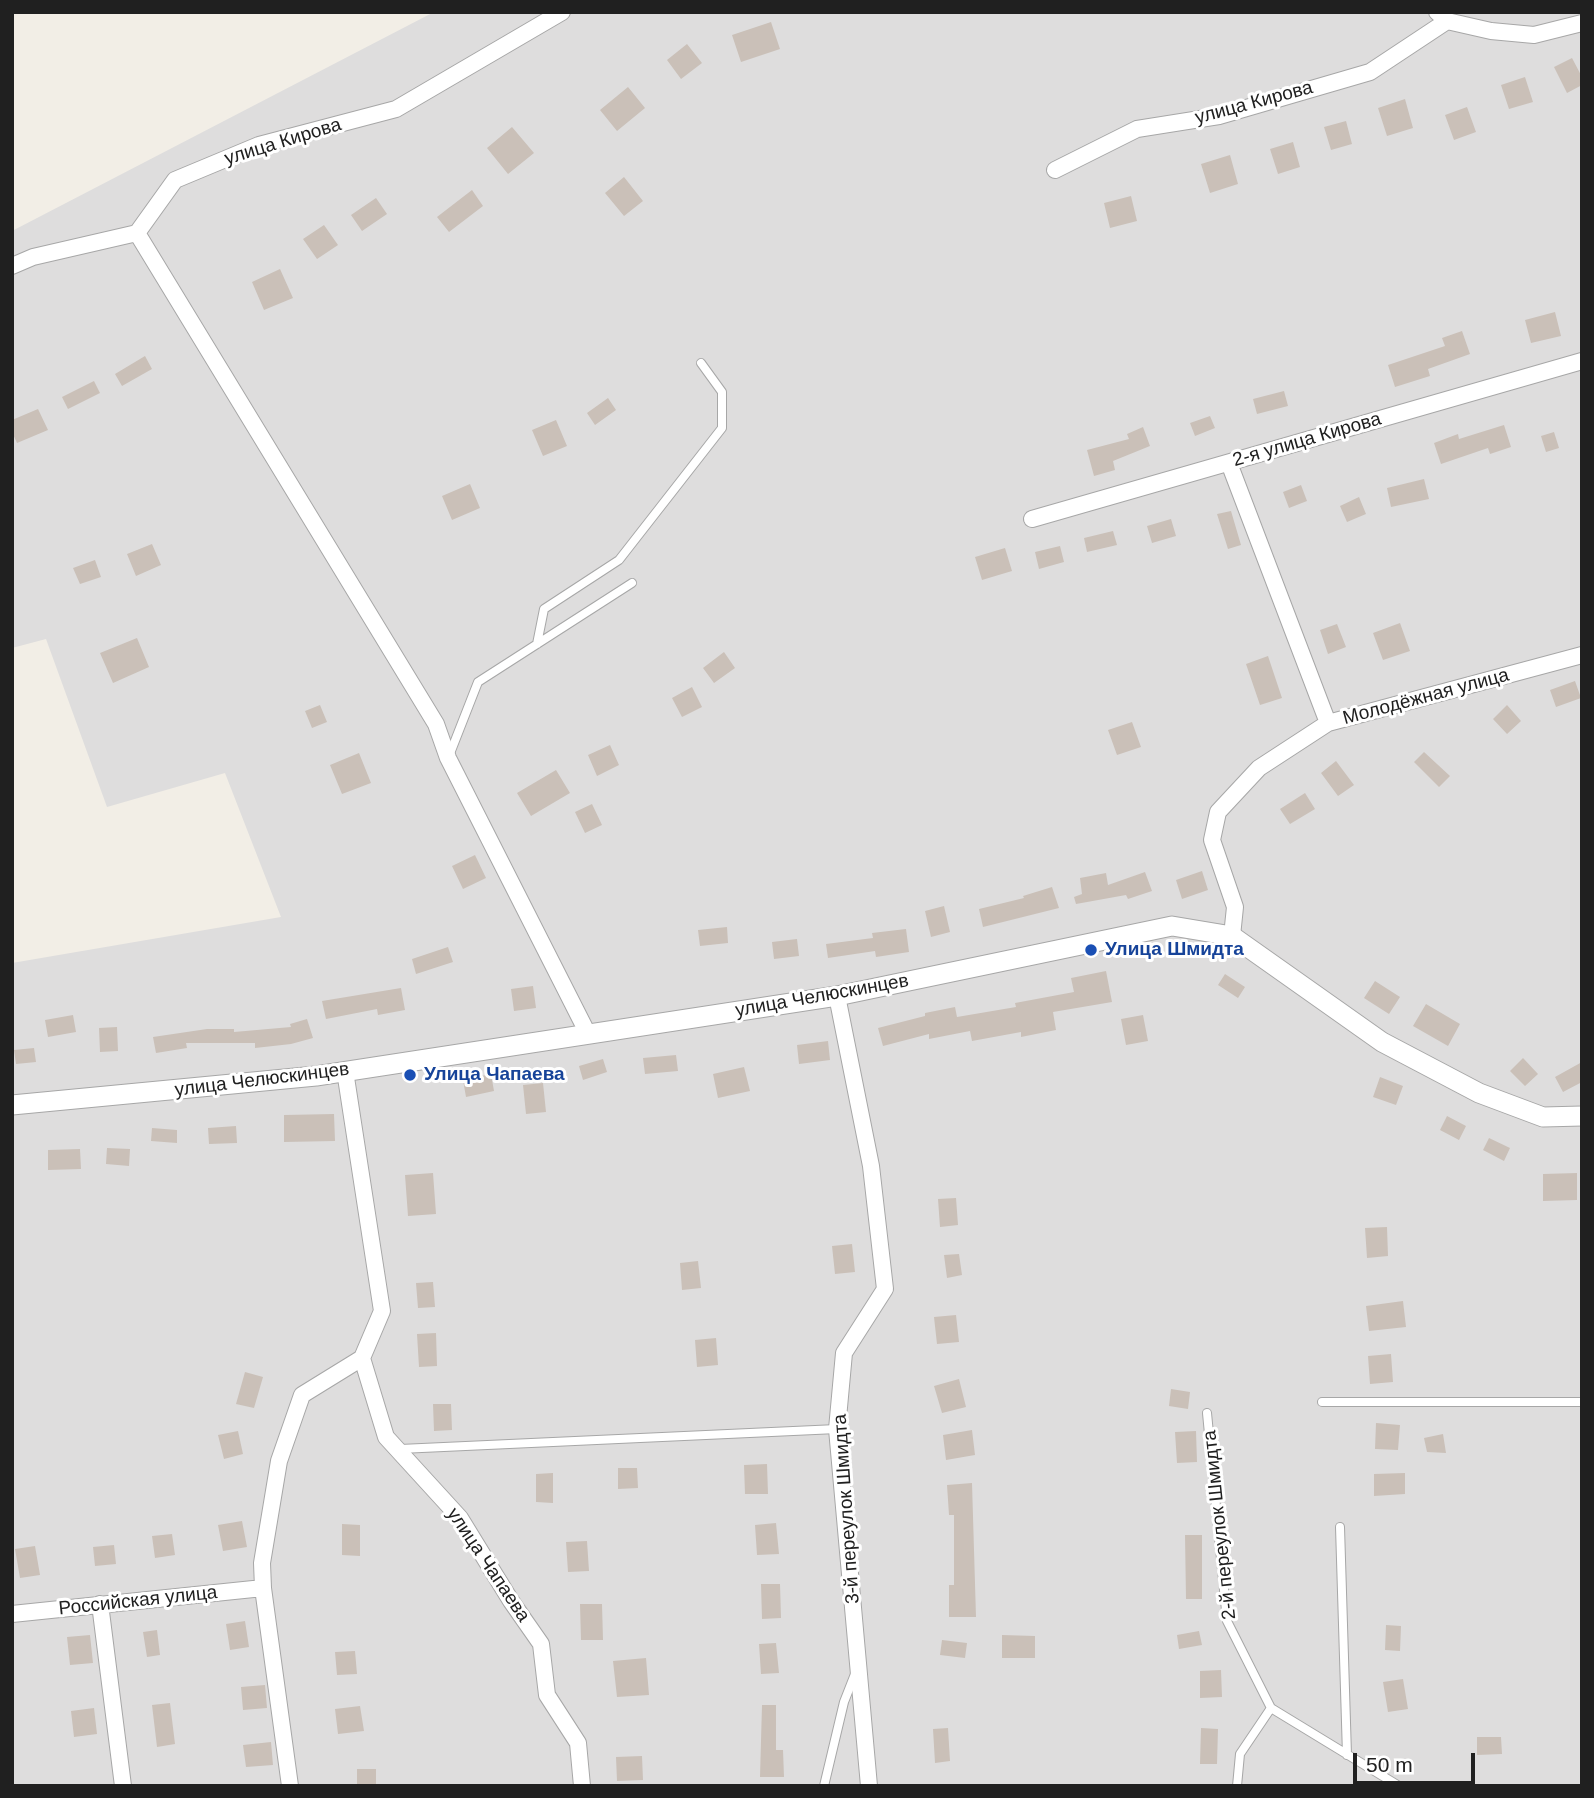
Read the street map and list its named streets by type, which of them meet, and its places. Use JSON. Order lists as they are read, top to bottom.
{
  "streets": {
    "street": [
      "улица Кирова",
      "2-я улица Кирова",
      "Молодёжная улица",
      "улица Челюскинцев",
      "3-й переулок Шмидта",
      "улица Чапаева",
      "Российская улица"
    ],
    "lane": ["2-й переулок Шмидта"]
  },
  "crossings": [
    ["Молодёжная улица", "улица Челюскинцев"],
    ["улица Челюскинцев", "3-й переулок Шмидта"]
  ],
  "places": ["Улица Шмидта", "Улица Чапаева"],
  "scale_bar": "50 m"
}
